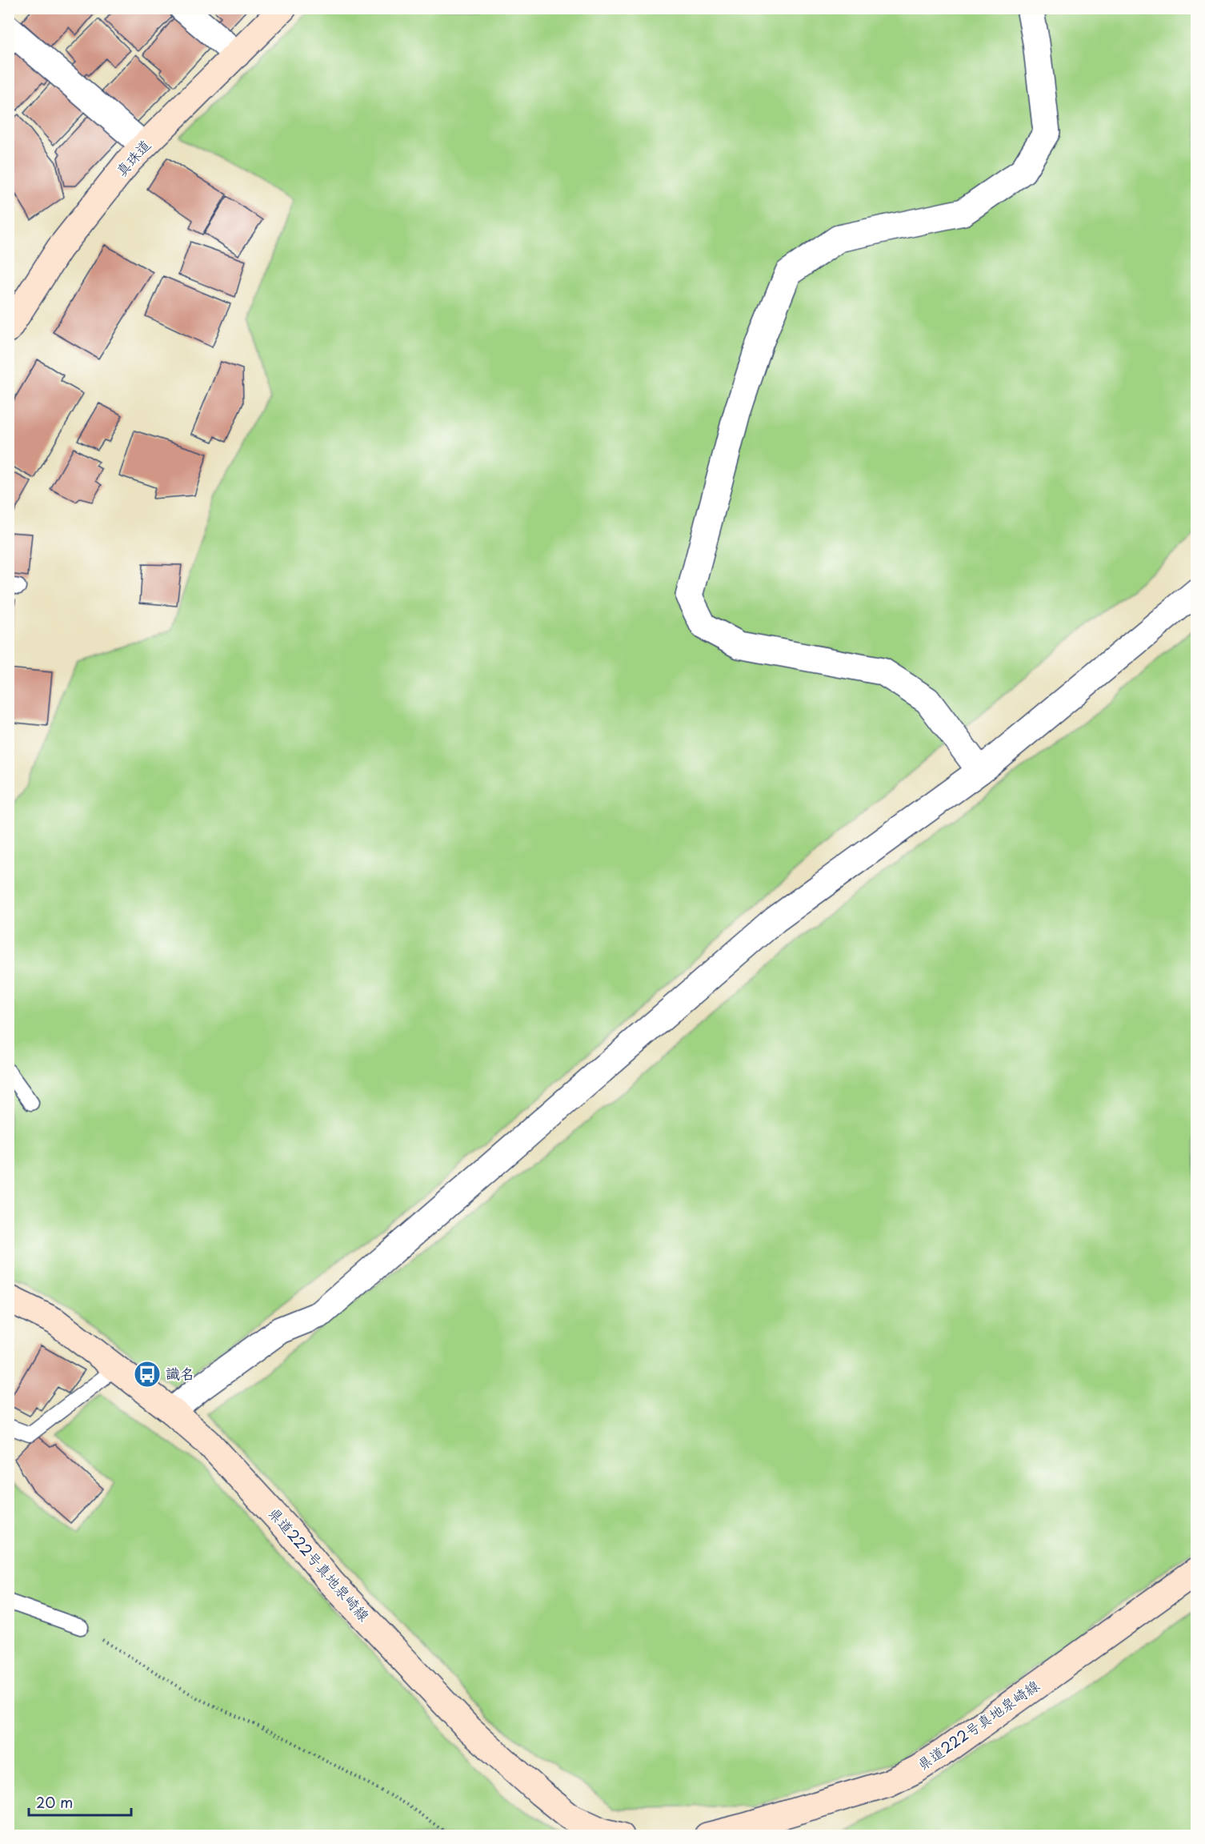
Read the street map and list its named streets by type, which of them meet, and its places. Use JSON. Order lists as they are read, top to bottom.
{
  "streets": {
    "main road": ["真珠道", "県道222号真地泉崎線"]
  },
  "places": {
    "bus stop": ["識名"]
  },
  "scale_bar": "20 m"
}
